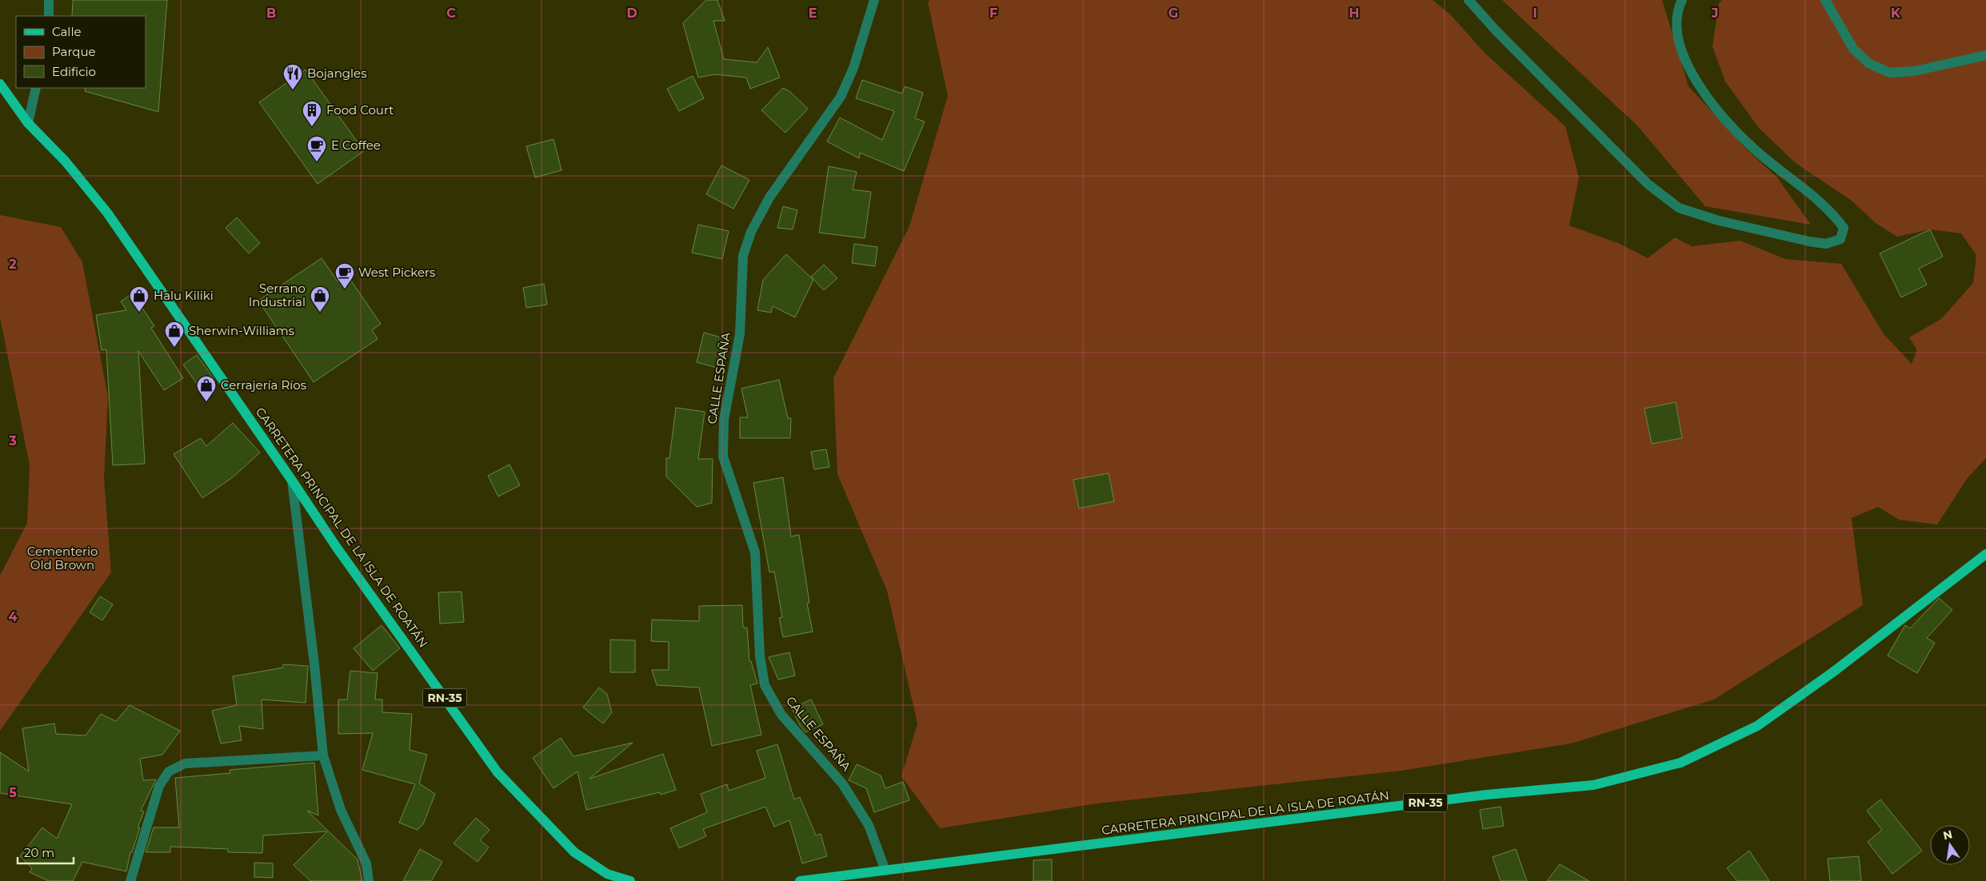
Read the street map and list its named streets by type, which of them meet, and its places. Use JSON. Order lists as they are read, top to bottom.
{
  "streets": {
    "main road": ["CARRETERA PRINCIPAL DE LA ISLA DE ROATÁN", "RN-35"],
    "street": ["CALLE ESPAÑA"]
  },
  "crossings": [
    ["CALLE ESPAÑA", "CARRETERA PRINCIPAL DE LA ISLA DE ROATÁN"]
  ],
  "parks": ["Cementerio Old Brown"],
  "places": {
    "restaurant": ["Bojangles"],
    "building": ["Food Court"],
    "cafe": ["E Coffee", "West Pickers"],
    "shop": [
      "Halu Kiliki",
      "Serrano Industrial",
      "Sherwin-Williams",
      "Cerrajería Ríos"
    ]
  },
  "legend": ["Calle", "Parque", "Edificio"],
  "scale_bar": "20 m",
  "north": "top",
  "grid": {
    "columns": [
      "B",
      "C",
      "D",
      "E",
      "F",
      "G",
      "H",
      "I",
      "J",
      "K"
    ],
    "rows": [
      "2",
      "3",
      "4",
      "5"
    ]
  }
}
